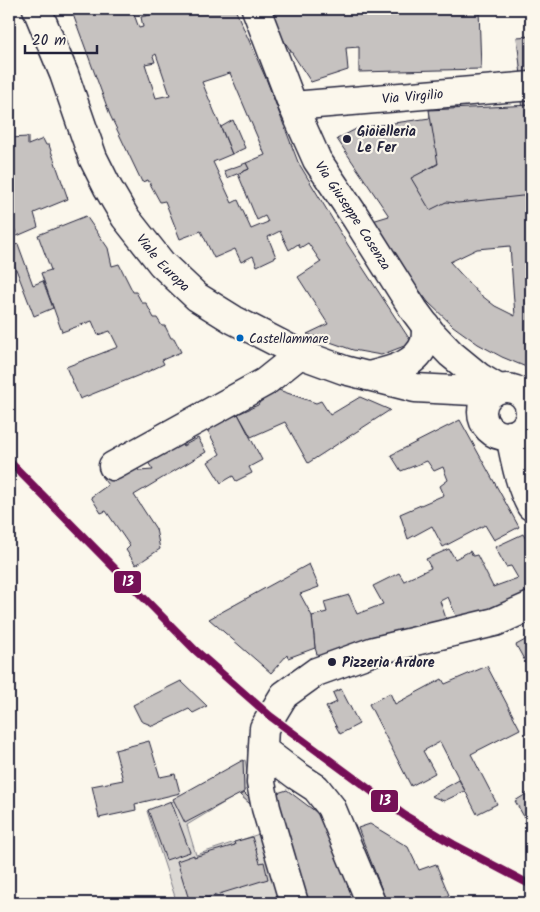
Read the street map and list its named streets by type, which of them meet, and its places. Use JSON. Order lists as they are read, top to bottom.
{
  "streets": {
    "street": ["Via Virgilio", "Via Giuseppe Cosenza", "Viale Europa"]
  },
  "crossings": [
    ["Via Virgilio", "Via Giuseppe Cosenza"]
  ],
  "places": ["Gioielleria Le Fer", "Castellammare", "Pizzeria Ardore"],
  "lines": ["transit line 13"],
  "scale_bar": "20 m"
}
